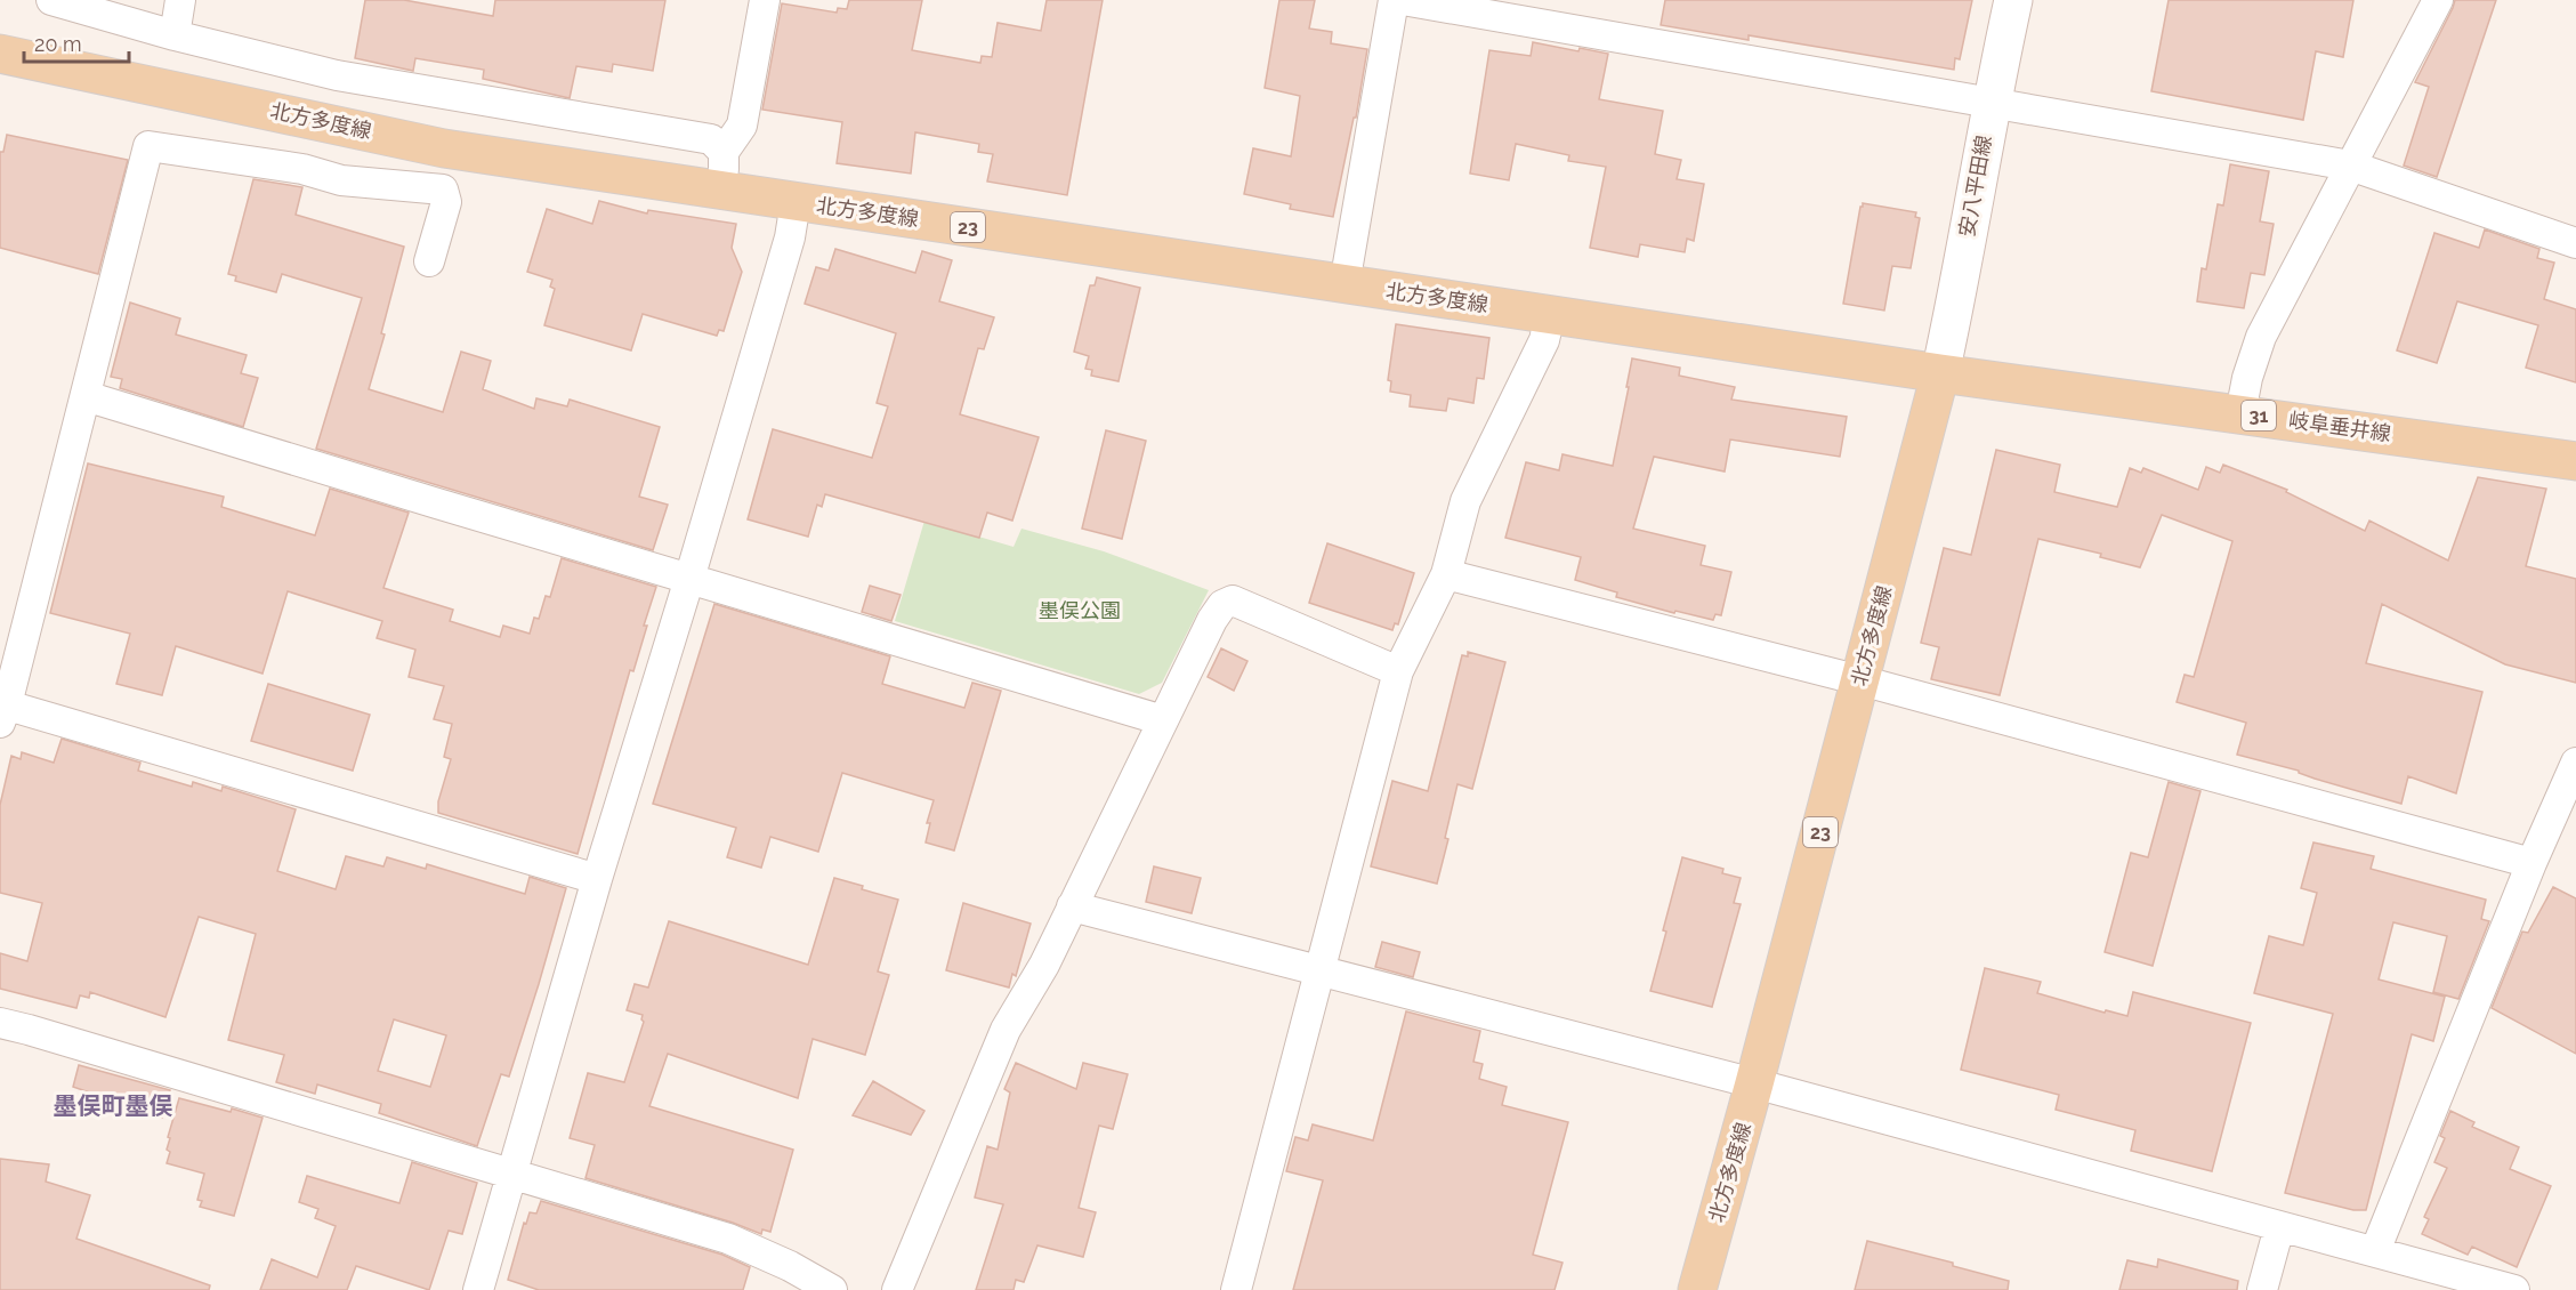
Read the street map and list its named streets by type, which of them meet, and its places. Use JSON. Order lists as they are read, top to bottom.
{
  "streets": {
    "main road": [
      "北方多度線",
      "安八平田線",
      "23",
      "31",
      "岐阜垂井線"
    ]
  },
  "crossings": [
    ["北方多度線", "安八平田線"],
    ["北方多度線", "岐阜垂井線"],
    ["安八平田線", "岐阜垂井線"]
  ],
  "districts": ["墨俣町墨俣"],
  "parks": ["墨俣公園"],
  "scale_bar": "20 m"
}
